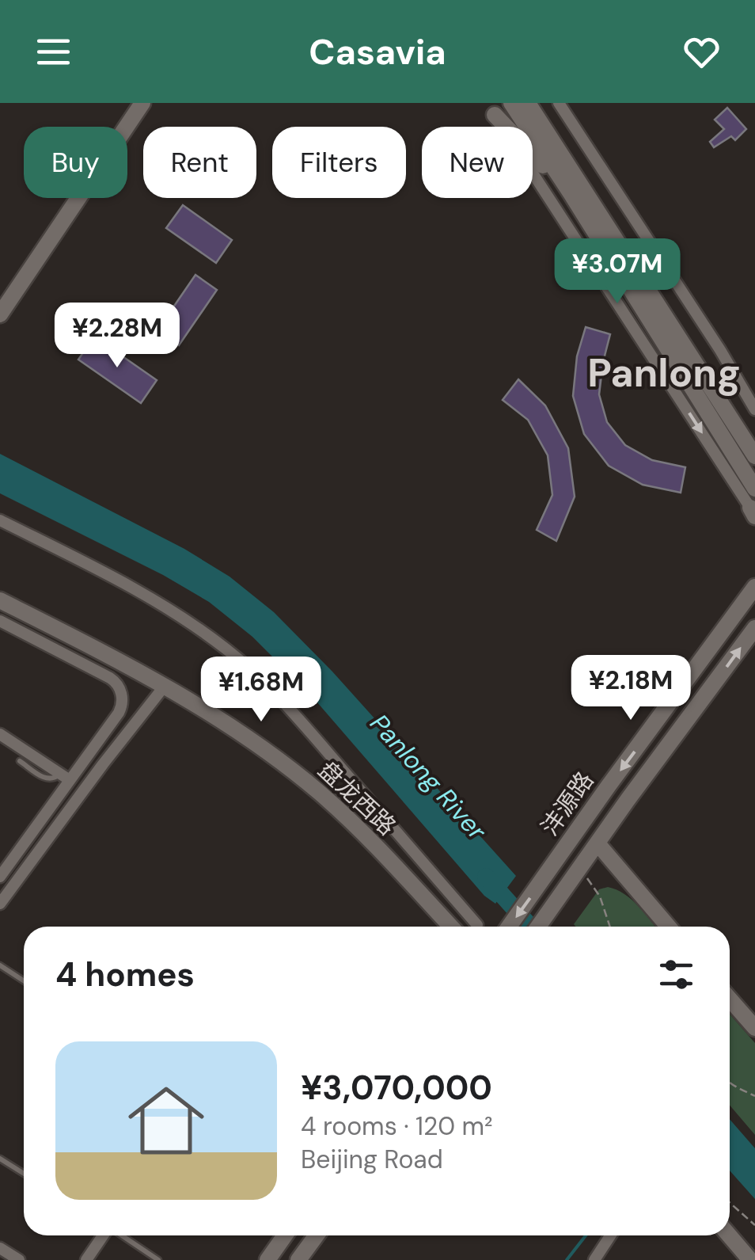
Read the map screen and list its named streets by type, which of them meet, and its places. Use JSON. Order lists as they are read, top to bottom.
{
  "streets": {
    "main road": ["盘龙西路", "沣源路"]
  },
  "districts": ["Panlong"],
  "water": ["Panlong River"],
  "page": {
    "header": "Casavia",
    "chip": [
      "Buy",
      "Rent",
      "Filters",
      "New"
    ],
    "price": [
      "¥3.07M",
      "¥2.28M",
      "¥2.18M",
      "¥1.68M"
    ],
    "heading": "4 homes",
    "list": [
      {
        "name": "¥3,070,000",
        "note": "4 rooms · 120 m² · Beijing Road"
      }
    ]
  }
}
